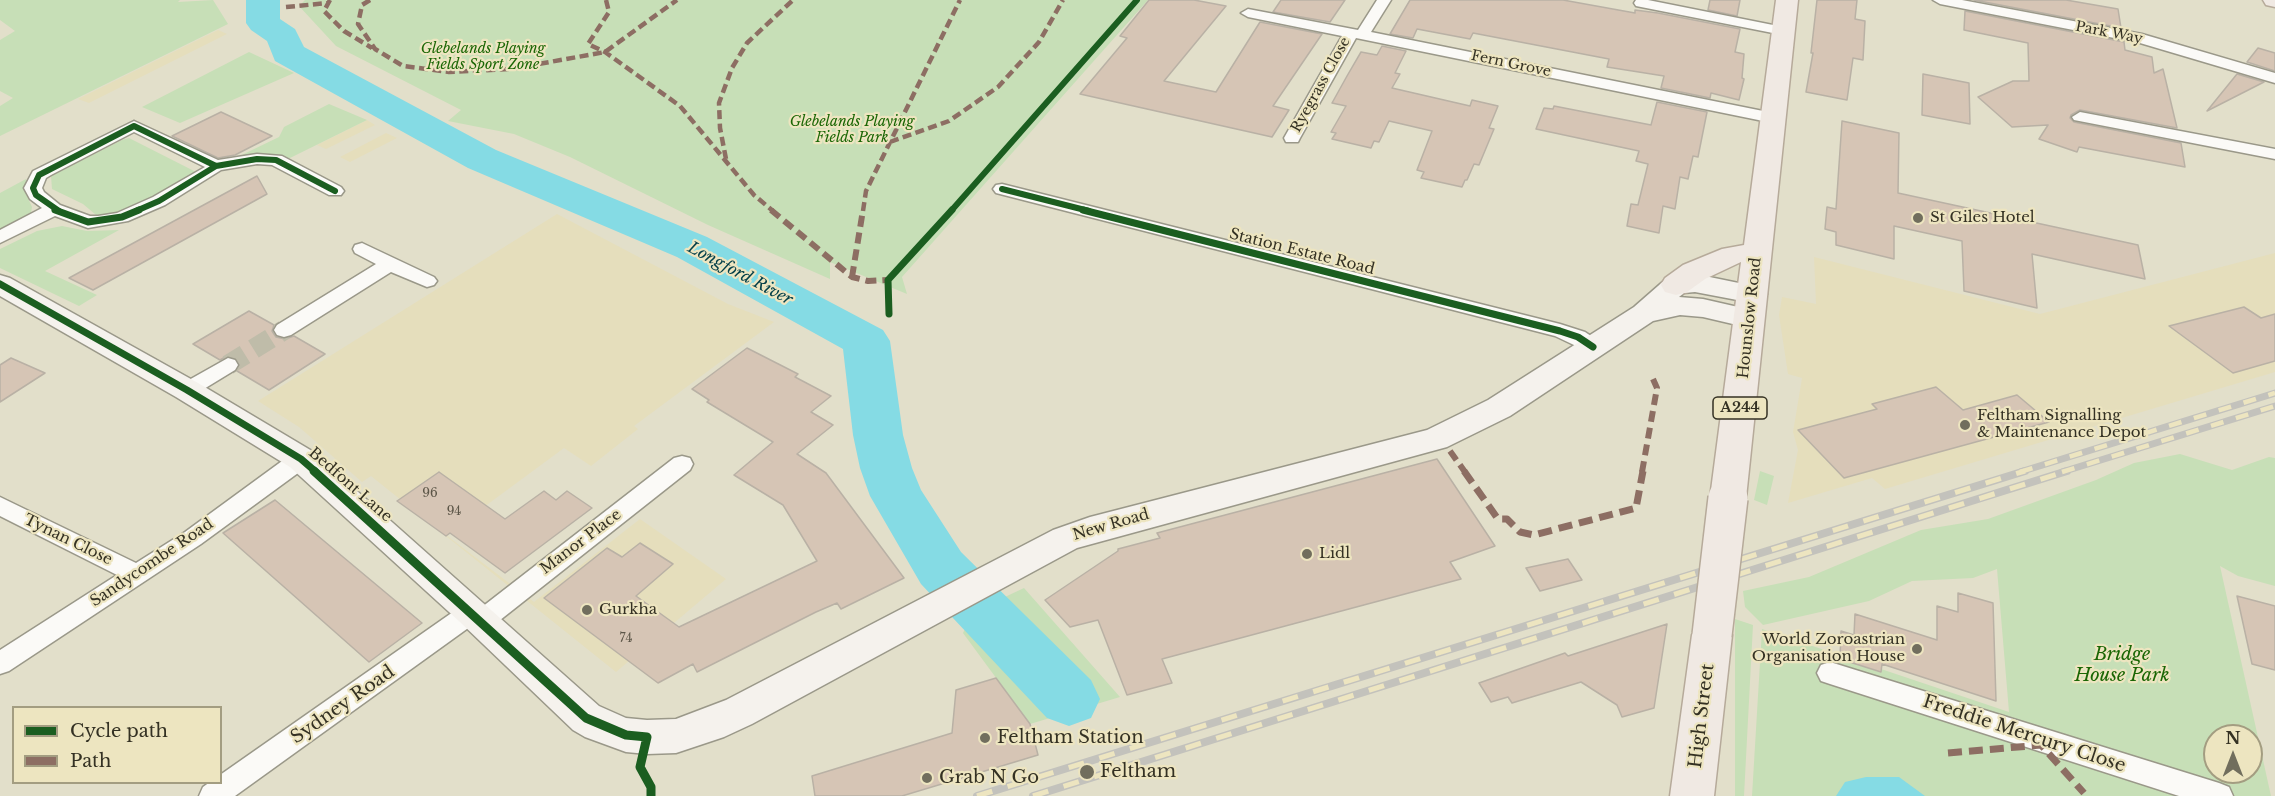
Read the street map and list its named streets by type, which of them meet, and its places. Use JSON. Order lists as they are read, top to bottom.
{
  "streets": {
    "main road": [
      "Hounslow Road",
      "A244",
      "Bedfont Lane",
      "New Road",
      "High Street"
    ],
    "street": [
      "Park Way",
      "Fern Grove",
      "Ryegrass Close",
      "Station Estate Road",
      "Tynan Close",
      "Manor Place",
      "Sandycombe Road",
      "Sydney Road",
      "Freddie Mercury Close"
    ]
  },
  "crossings": [
    ["Fern Grove", "Ryegrass Close"],
    ["Fern Grove", "Hounslow Road"],
    ["Station Estate Road", "New Road"],
    ["Hounslow Road", "High Street"],
    ["Bedfont Lane", "New Road"],
    ["Bedfont Lane", "Manor Place"],
    ["Bedfont Lane", "Sandycombe Road"],
    ["Bedfont Lane", "Sydney Road"],
    ["Tynan Close", "Sandycombe Road"],
    ["Manor Place", "Sydney Road"]
  ],
  "water": ["Longford River"],
  "parks": ["Glebelands Playing Fields Sport Zone", "Glebelands Playing Fields Park", "Bridge House Park"],
  "places": [
    "St Giles Hotel",
    "Feltham Signalling & Maintenance Depot",
    "Lidl",
    "Gurkha",
    "World Zoroastrian Organisation House",
    "Feltham Station",
    "Feltham",
    "Grab N Go"
  ],
  "house_numbers": ["96", "94", "74"],
  "legend": ["Cycle path", "Path"],
  "north": "top"
}
